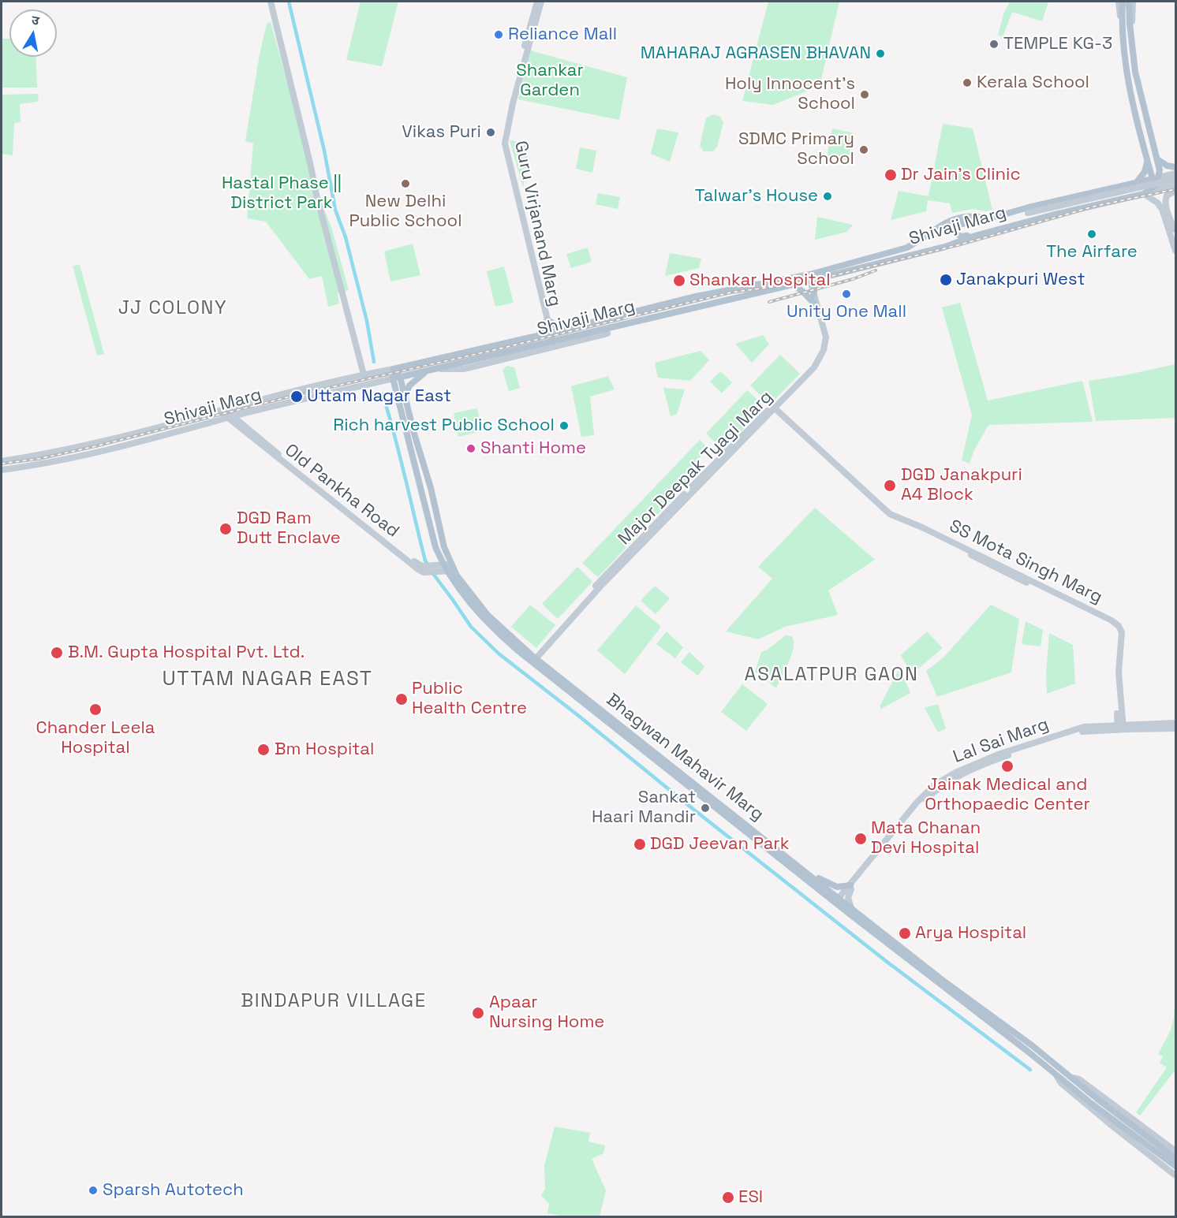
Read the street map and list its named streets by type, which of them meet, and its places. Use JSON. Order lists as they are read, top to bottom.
{
  "streets": {
    "main road": ["Shivaji Marg", "Bhagwan Mahavir Marg"],
    "street": [
      "Guru Virjanand Marg",
      "Major Deepak Tyagi Marg",
      "Old Pankha Road",
      "SS Mota Singh Marg",
      "Lal Sai Marg"
    ]
  },
  "crossings": [
    ["Guru Virjanand Marg", "Shivaji Marg"],
    ["Shivaji Marg", "Major Deepak Tyagi Marg"],
    ["Shivaji Marg", "Old Pankha Road"],
    ["Shivaji Marg", "Bhagwan Mahavir Marg"],
    ["Major Deepak Tyagi Marg", "SS Mota Singh Marg"],
    ["Major Deepak Tyagi Marg", "Bhagwan Mahavir Marg"],
    ["Old Pankha Road", "Bhagwan Mahavir Marg"],
    ["SS Mota Singh Marg", "Lal Sai Marg"],
    ["Lal Sai Marg", "Bhagwan Mahavir Marg"]
  ],
  "districts": [
    "JJ COLONY",
    "ASALATPUR GAON",
    "UTTAM NAGAR EAST",
    "BINDAPUR VILLAGE"
  ],
  "parks": ["Shankar Garden", "Hastal Phase || District Park"],
  "places": [
    "Reliance Mall",
    "TEMPLE KG-3",
    "MAHARAJ AGRASEN BHAVAN",
    "Kerala School",
    "Holy Innocent's School",
    "Vikas Puri",
    "SDMC Primary School",
    "Dr Jain's Clinic",
    "New Delhi Public School",
    "Talwar's House",
    "The Airfare",
    "Janakpuri West",
    "Shankar Hospital",
    "Unity One Mall",
    "Uttam Nagar East",
    "Rich harvest Public School",
    "Shanti Home",
    "DGD Janakpuri A4 Block",
    "DGD Ram Dutt Enclave",
    "B.M. Gupta Hospital Pvt. Ltd.",
    "Public Health Centre",
    "Chander Leela Hospital",
    "Bm Hospital",
    "Jainak Medical and Orthopaedic Center",
    "Sankat Haari Mandir",
    "Mata Chanan Devi Hospital",
    "DGD Jeevan Park",
    "Arya Hospital",
    "Apaar Nursing Home",
    "Sparsh Autotech",
    "ESI"
  ],
  "north": "top"
}
